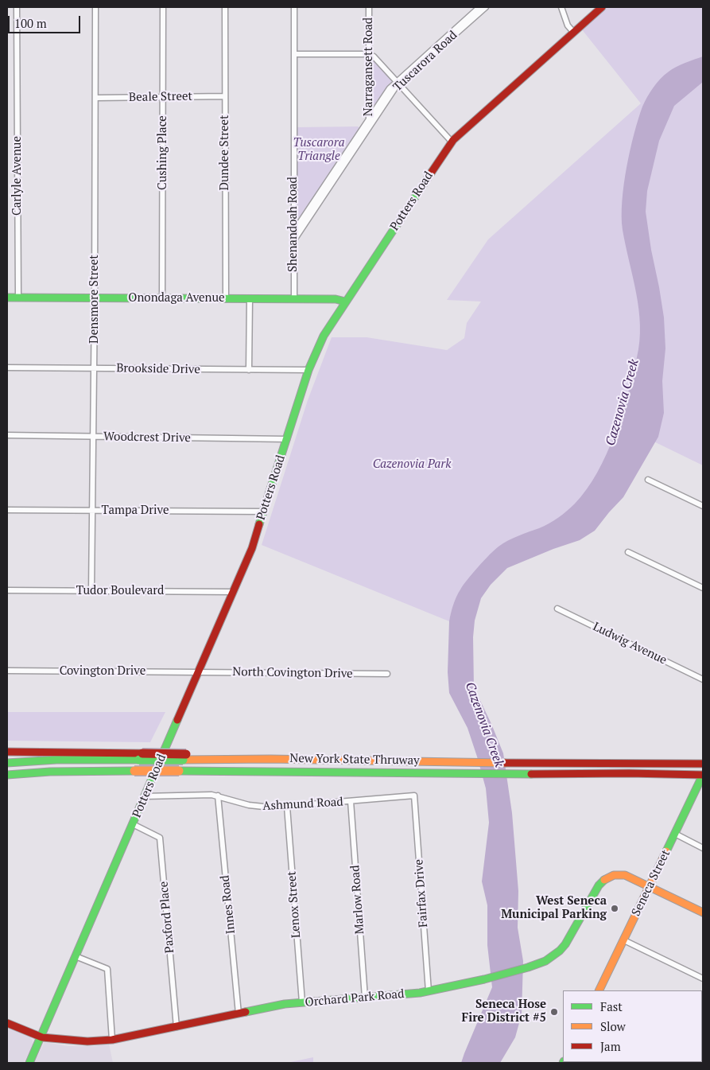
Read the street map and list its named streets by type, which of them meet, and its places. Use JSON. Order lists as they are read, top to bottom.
{
  "streets": {
    "main road": [
      "Potters Road",
      "Onondaga Avenue",
      "New York State Thruway",
      "Seneca Street",
      "Orchard Park Road"
    ],
    "street": [
      "Tuscarora Road",
      "Narragansett Road",
      "Beale Street",
      "Cushing Place",
      "Dundee Street",
      "Carlyle Avenue",
      "Shenandoah Road",
      "Densmore Street",
      "Brookside Drive",
      "Woodcrest Drive",
      "Tampa Drive",
      "Tudor Boulevard",
      "Ludwig Avenue",
      "Covington Drive",
      "North Covington Drive",
      "Ashmund Road",
      "Fairfax Drive",
      "Marlow Road",
      "Innes Road",
      "Lenox Street",
      "Paxford Place"
    ]
  },
  "crossings": [
    ["Tuscarora Road", "Narragansett Road"],
    ["Tuscarora Road", "Shenandoah Road"],
    ["Beale Street", "Cushing Place"],
    ["Beale Street", "Dundee Street"],
    ["Beale Street", "Densmore Street"],
    ["Cushing Place", "Onondaga Avenue"],
    ["Dundee Street", "Onondaga Avenue"],
    ["Carlyle Avenue", "Onondaga Avenue"],
    ["Potters Road", "Onondaga Avenue"],
    ["Potters Road", "Brookside Drive"],
    ["Potters Road", "Woodcrest Drive"],
    ["Potters Road", "Tampa Drive"],
    ["Potters Road", "Tudor Boulevard"],
    ["Potters Road", "Covington Drive"],
    ["Potters Road", "North Covington Drive"],
    ["Potters Road", "Ashmund Road"],
    ["Potters Road", "Paxford Place"],
    ["Potters Road", "Orchard Park Road"],
    ["Shenandoah Road", "Onondaga Avenue"],
    ["Onondaga Avenue", "Densmore Street"],
    ["Densmore Street", "Brookside Drive"],
    ["Densmore Street", "Woodcrest Drive"],
    ["Densmore Street", "Tampa Drive"],
    ["Densmore Street", "Tudor Boulevard"],
    ["Covington Drive", "North Covington Drive"],
    ["New York State Thruway", "Seneca Street"],
    ["Ashmund Road", "Fairfax Drive"],
    ["Ashmund Road", "Marlow Road"],
    ["Ashmund Road", "Innes Road"],
    ["Ashmund Road", "Lenox Street"],
    ["Seneca Street", "Orchard Park Road"],
    ["Fairfax Drive", "Orchard Park Road"],
    ["Marlow Road", "Orchard Park Road"],
    ["Innes Road", "Orchard Park Road"],
    ["Lenox Street", "Orchard Park Road"],
    ["Paxford Place", "Orchard Park Road"]
  ],
  "water": ["Cazenovia Creek"],
  "parks": ["Tuscarora Triangle", "Cazenovia Park"],
  "places": ["West Seneca Municipal Parking", "Seneca Hose Fire District #5"],
  "legend": ["Fast", "Slow", "Jam"],
  "scale_bar": "100 m"
}
